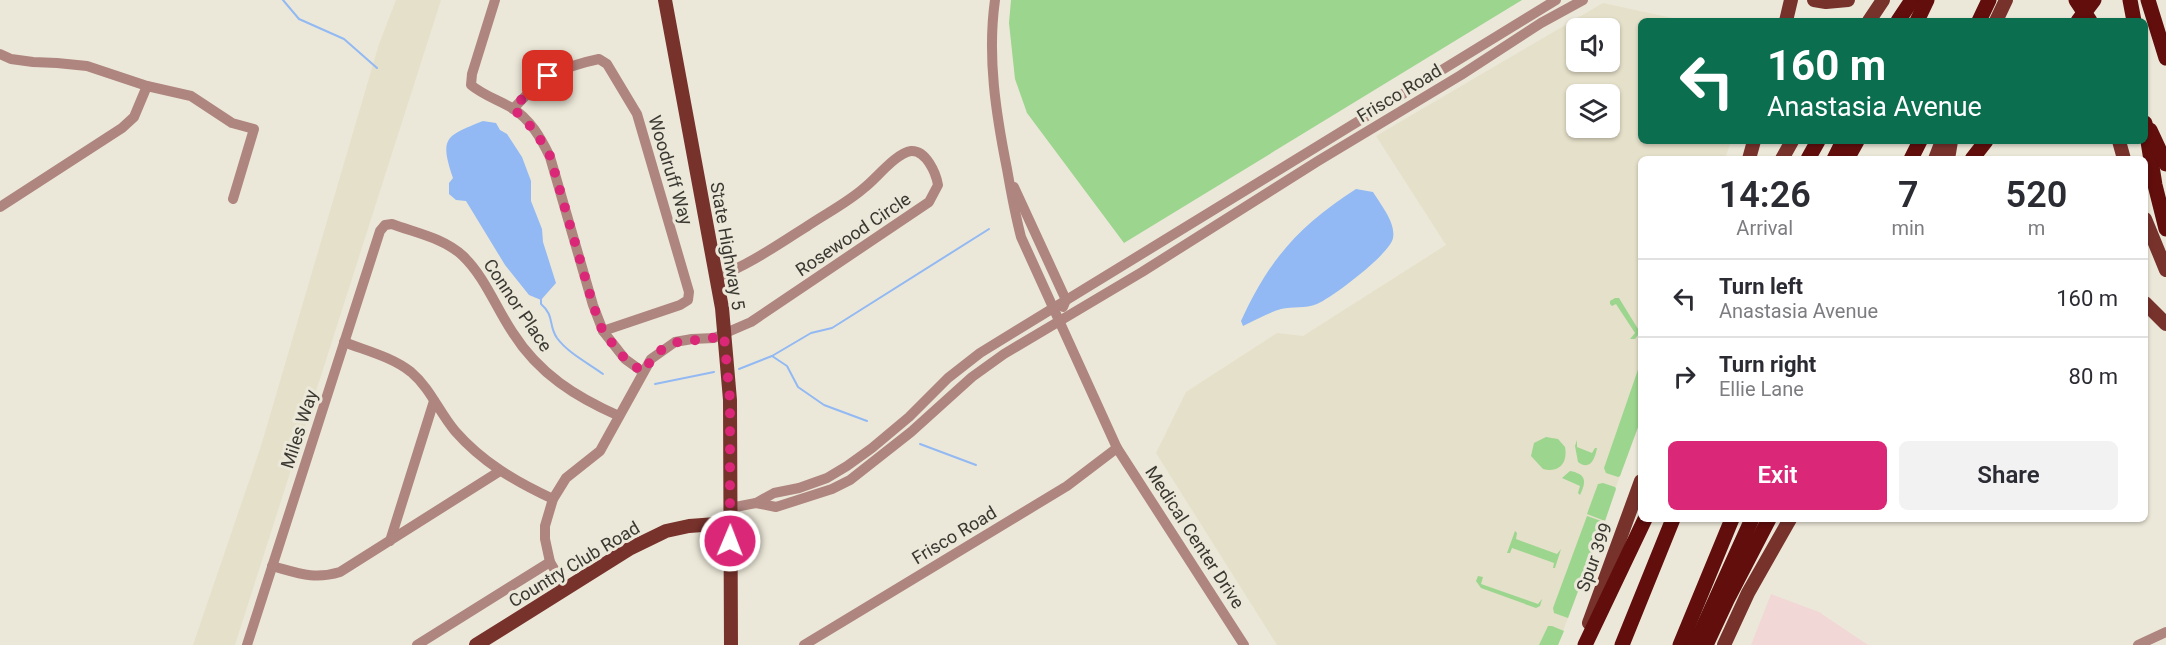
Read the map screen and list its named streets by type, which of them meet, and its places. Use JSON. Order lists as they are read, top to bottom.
{
  "streets": {
    "main road": ["State Highway 5", "Spur 399", "Country Club Road"],
    "street": [
      "Frisco Road",
      "Woodruff Way",
      "Rosewood Circle",
      "Connor Place",
      "Miles Way",
      "Medical Center Drive"
    ]
  },
  "crossings": [
    ["Frisco Road", "Medical Center Drive"],
    ["Rosewood Circle", "State Highway 5"],
    ["State Highway 5", "Country Club Road"],
    ["Connor Place", "Miles Way"]
  ],
  "page": {
    "turn": ["160 m", "Anastasia Avenue"],
    "eta": [
      "14:26",
      "Arrival",
      "7",
      "min",
      "520",
      "m"
    ],
    "list": [
      {
        "name": "Turn left",
        "note": "Anastasia Avenue",
        "value": "160 m"
      },
      {
        "name": "Turn right",
        "note": "Ellie Lane",
        "value": "80 m"
      }
    ],
    "buttons": ["Exit", "Share"]
  }
}
